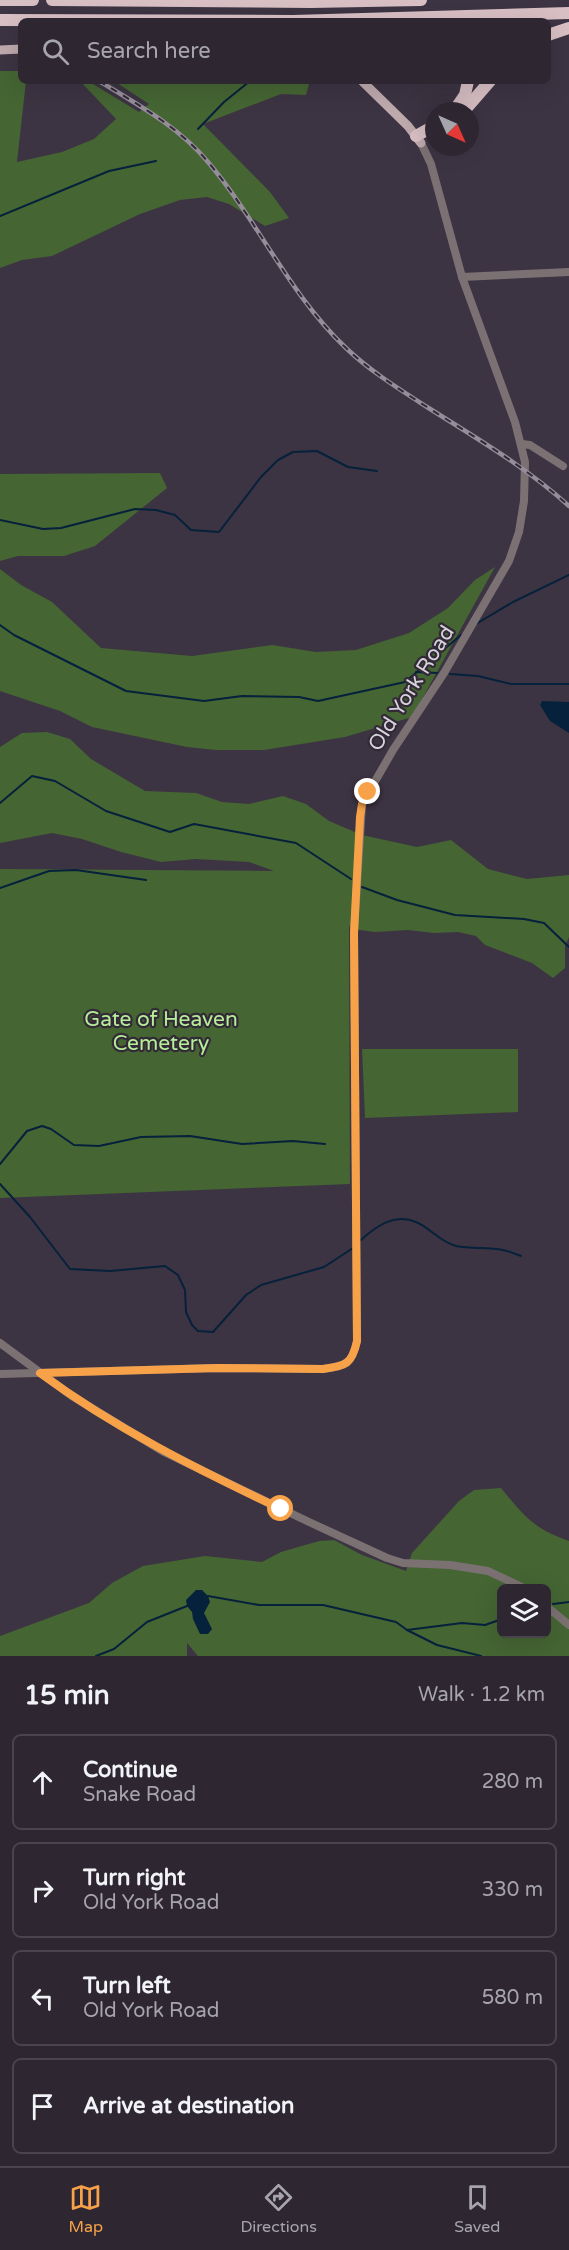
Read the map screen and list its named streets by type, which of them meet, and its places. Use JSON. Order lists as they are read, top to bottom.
{
  "streets": {
    "main road": ["Old York Road"]
  },
  "parks": ["Gate of Heaven Cemetery"],
  "north": "bottom right",
  "page": {
    "search": "Search here",
    "heading": ["15 min", "Walk · 1.2 km"],
    "list": [
      ["Continue", "Snake Road", "280 m"],
      ["Turn right", "Old York Road", "330 m"],
      ["Turn left", "Old York Road", "580 m"],
      "Arrive at destination"
    ],
    "nav": ["Map", "Directions", "Saved"]
  }
}
